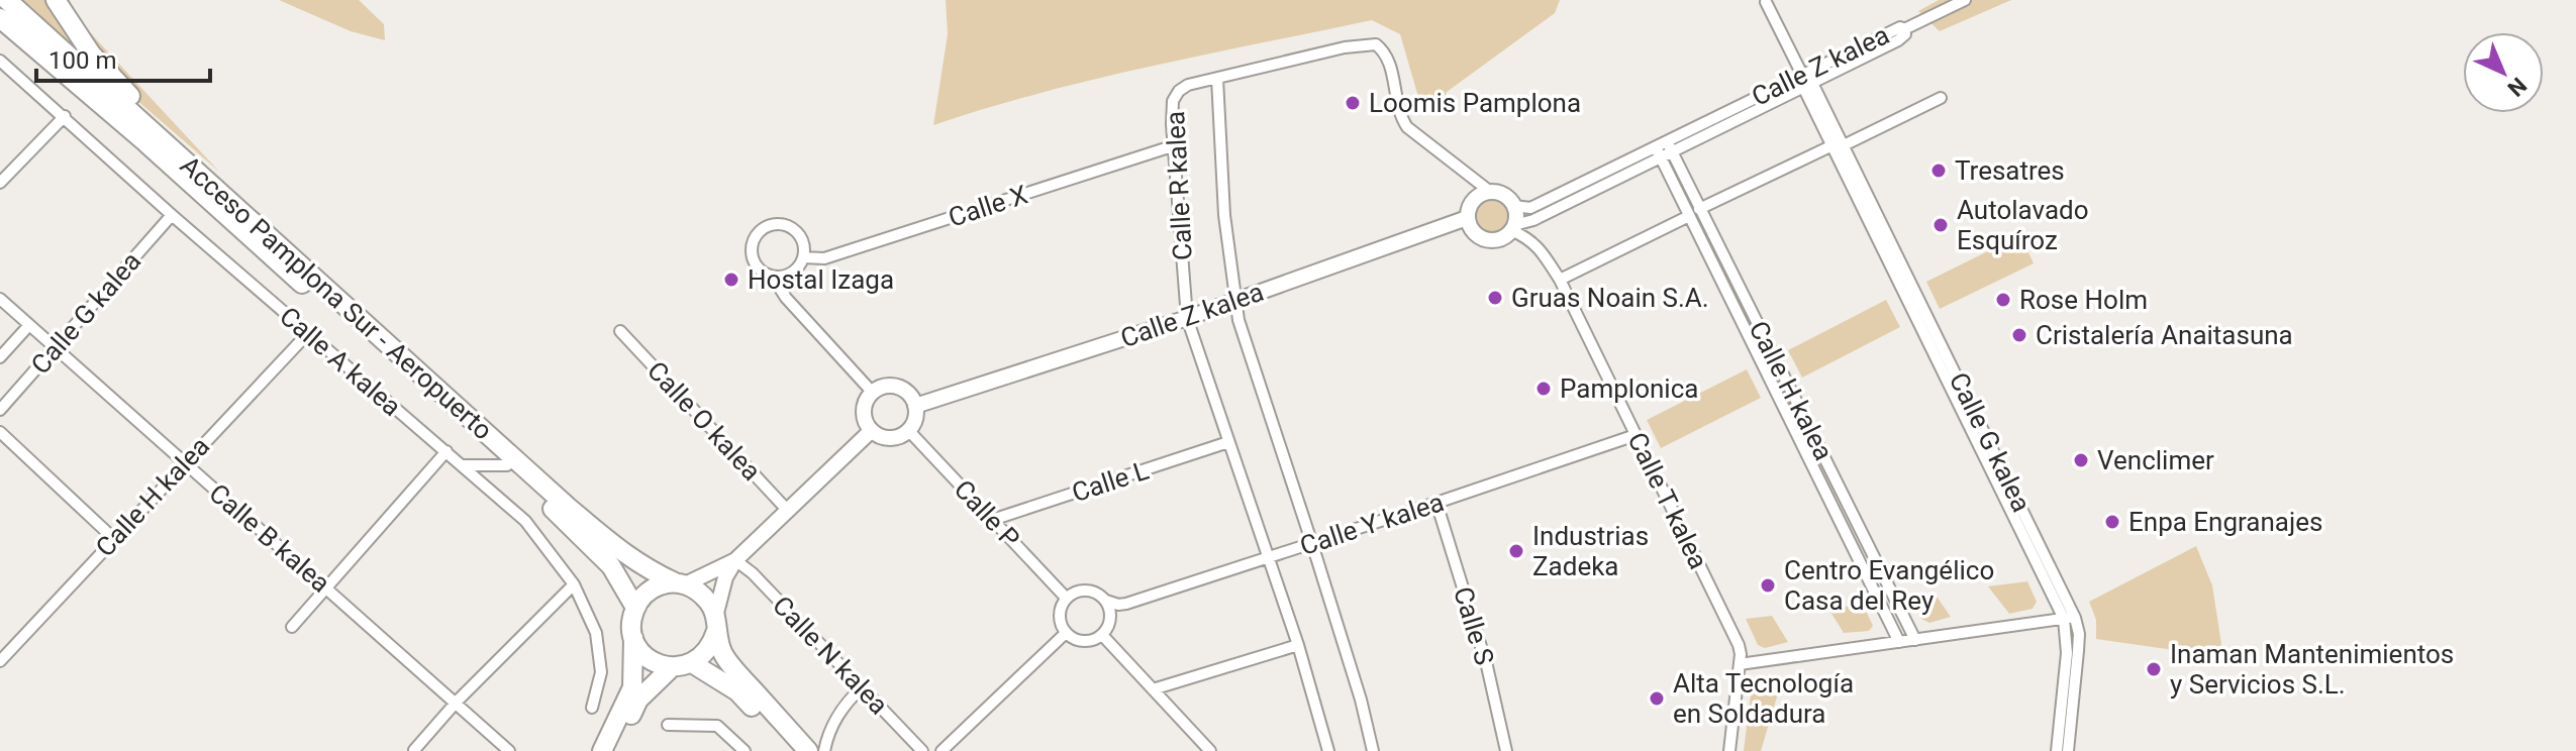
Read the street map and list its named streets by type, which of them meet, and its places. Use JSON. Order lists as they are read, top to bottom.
{
  "streets": {
    "highway": ["Acceso Pamplona Sur - Aeropuerto"],
    "street": [
      "Calle Z kalea",
      "Calle R kalea",
      "Calle X",
      "Calle G kalea",
      "Calle A kalea",
      "Calle H kalea",
      "Calle O kalea",
      "Calle L",
      "Calle T kalea",
      "Calle P",
      "Calle Y kalea",
      "Calle B kalea",
      "Calle S",
      "Calle N kalea"
    ]
  },
  "crossings": [
    ["Calle Z kalea", "Calle R kalea"],
    ["Calle Z kalea", "Calle G kalea"],
    ["Calle Z kalea", "Calle H kalea"],
    ["Calle Z kalea", "Calle T kalea"],
    ["Calle Z kalea", "Calle P"],
    ["Calle R kalea", "Calle X"],
    ["Calle R kalea", "Calle L"],
    ["Calle R kalea", "Calle Y kalea"],
    ["Calle G kalea", "Calle A kalea"],
    ["Calle G kalea", "Calle B kalea"],
    ["Calle A kalea", "Calle H kalea"],
    ["Calle H kalea", "Calle B kalea"],
    ["Calle L", "Calle P"],
    ["Calle T kalea", "Calle Y kalea"],
    ["Calle P", "Calle Y kalea"],
    ["Calle Y kalea", "Calle S"]
  ],
  "places": [
    "Loomis Pamplona",
    "Tresatres",
    "Autolavado Esquíroz",
    "Hostal Izaga",
    "Gruas Noain S.A.",
    "Rose Holm",
    "Cristalería Anaitasuna",
    "Pamplonica",
    "Venclimer",
    "Enpa Engranajes",
    "Industrias Zadeka",
    "Centro Evangélico Casa del Rey",
    "Inaman Mantenimientos y Servicios S.L.",
    "Alta Tecnología en Soldadura"
  ],
  "scale_bar": "100 m",
  "north": "bottom right"
}
